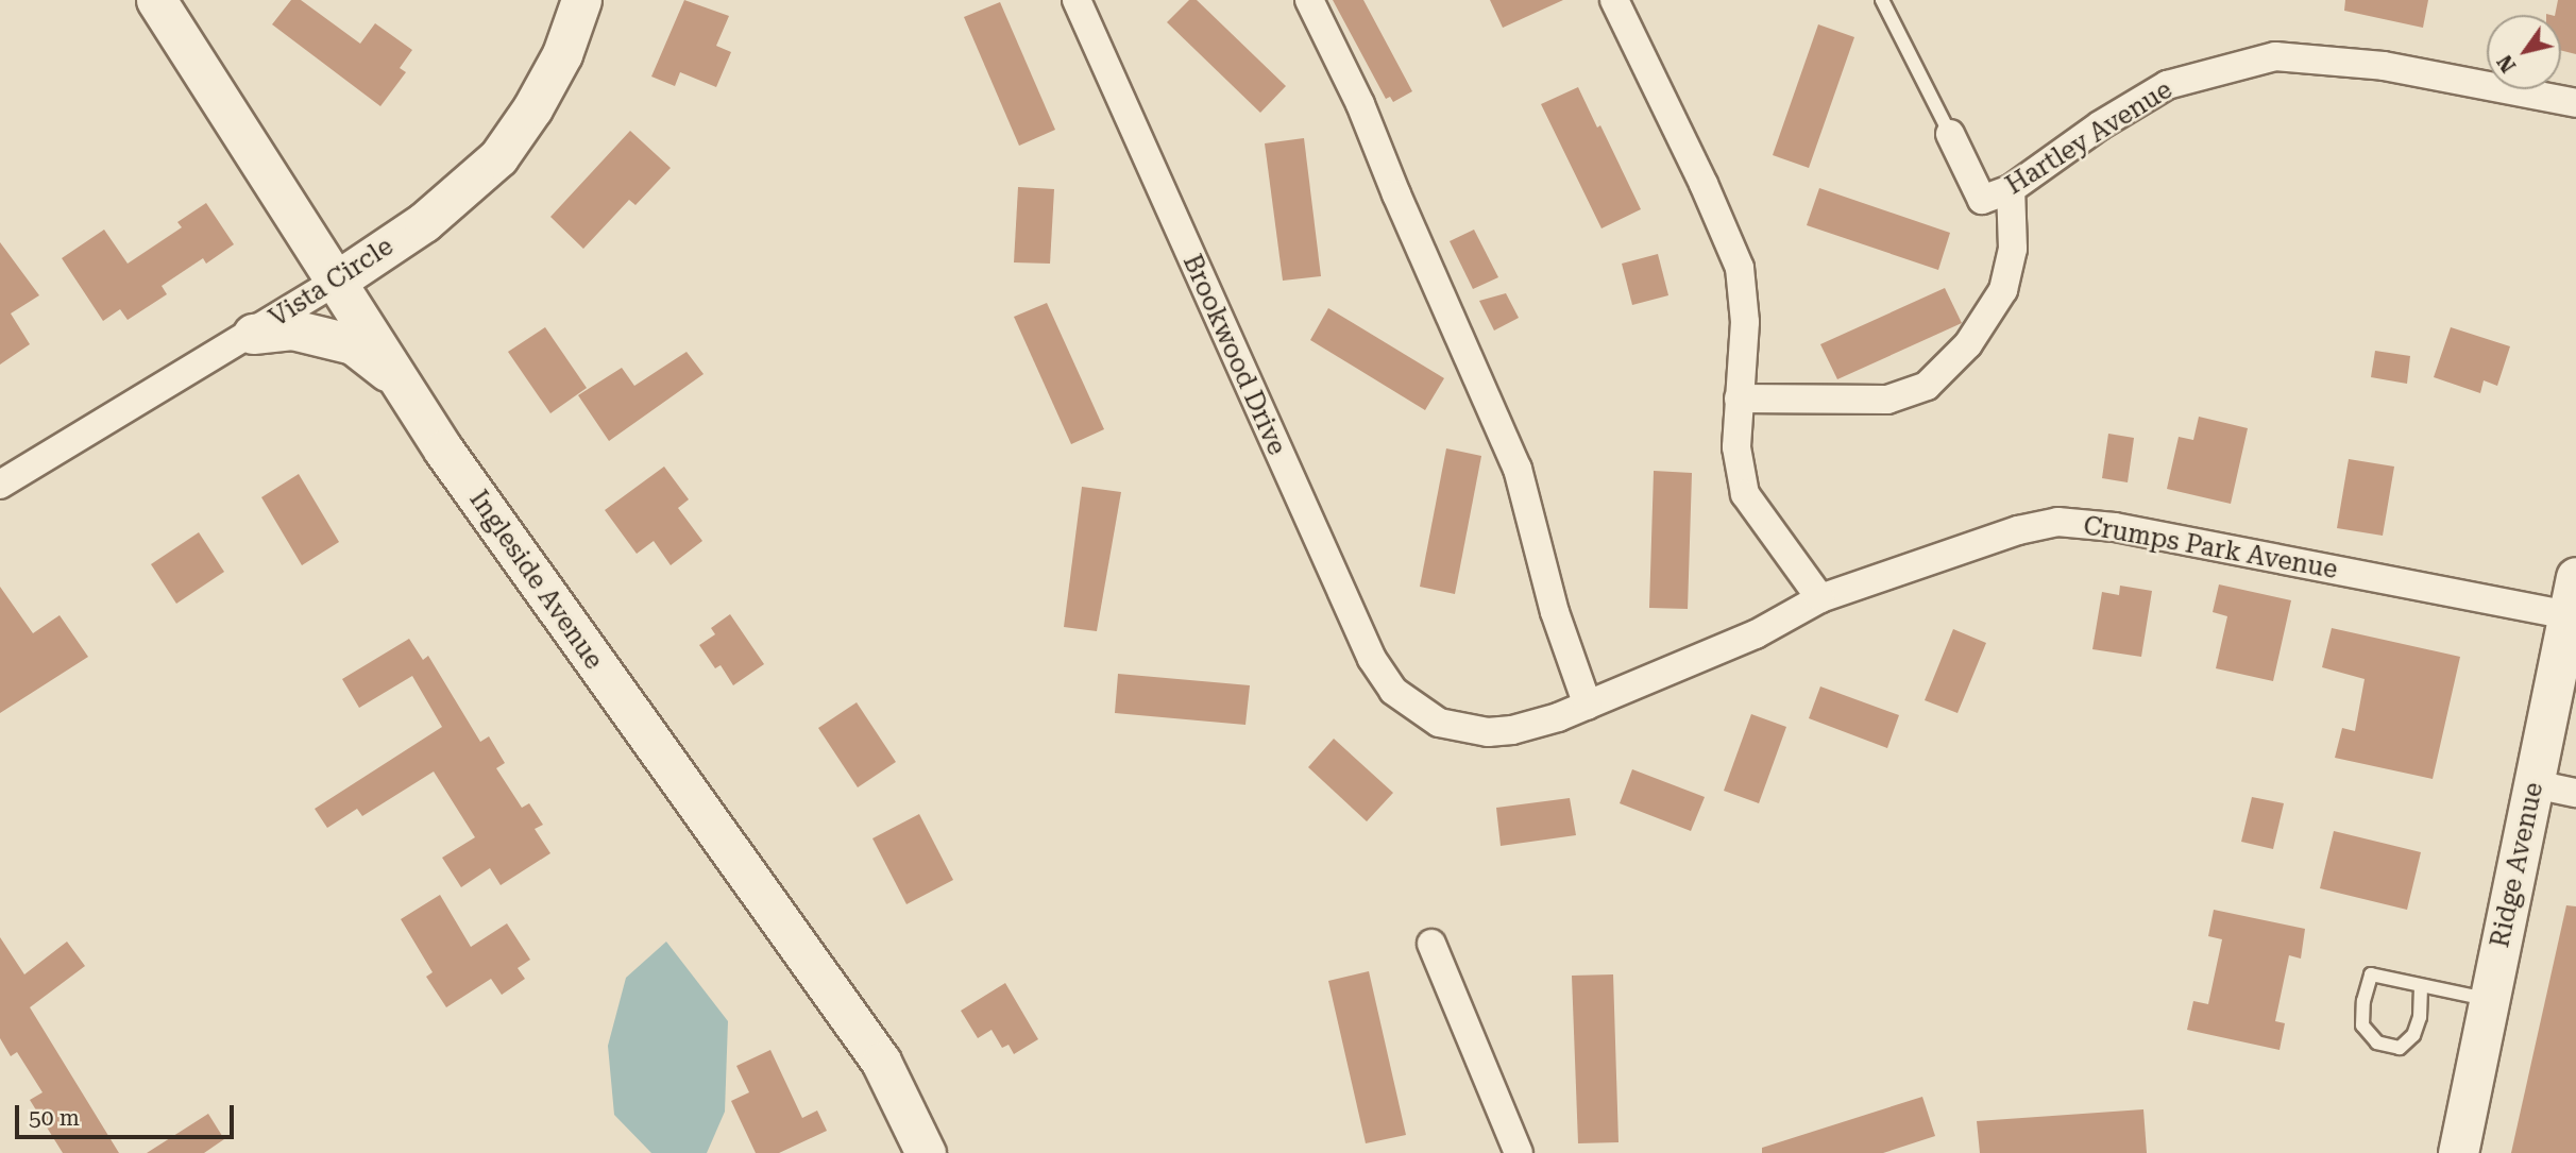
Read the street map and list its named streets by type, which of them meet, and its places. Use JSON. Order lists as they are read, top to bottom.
{
  "streets": {
    "street": [
      "Hartley Avenue",
      "Vista Circle",
      "Brookwood Drive",
      "Crumps Park Avenue",
      "Ingleside Avenue",
      "Ridge Avenue"
    ]
  },
  "crossings": [
    ["Vista Circle", "Ingleside Avenue"],
    ["Brookwood Drive", "Crumps Park Avenue"],
    ["Crumps Park Avenue", "Ridge Avenue"]
  ],
  "scale_bar": "50 m",
  "north": "bottom left"
}
